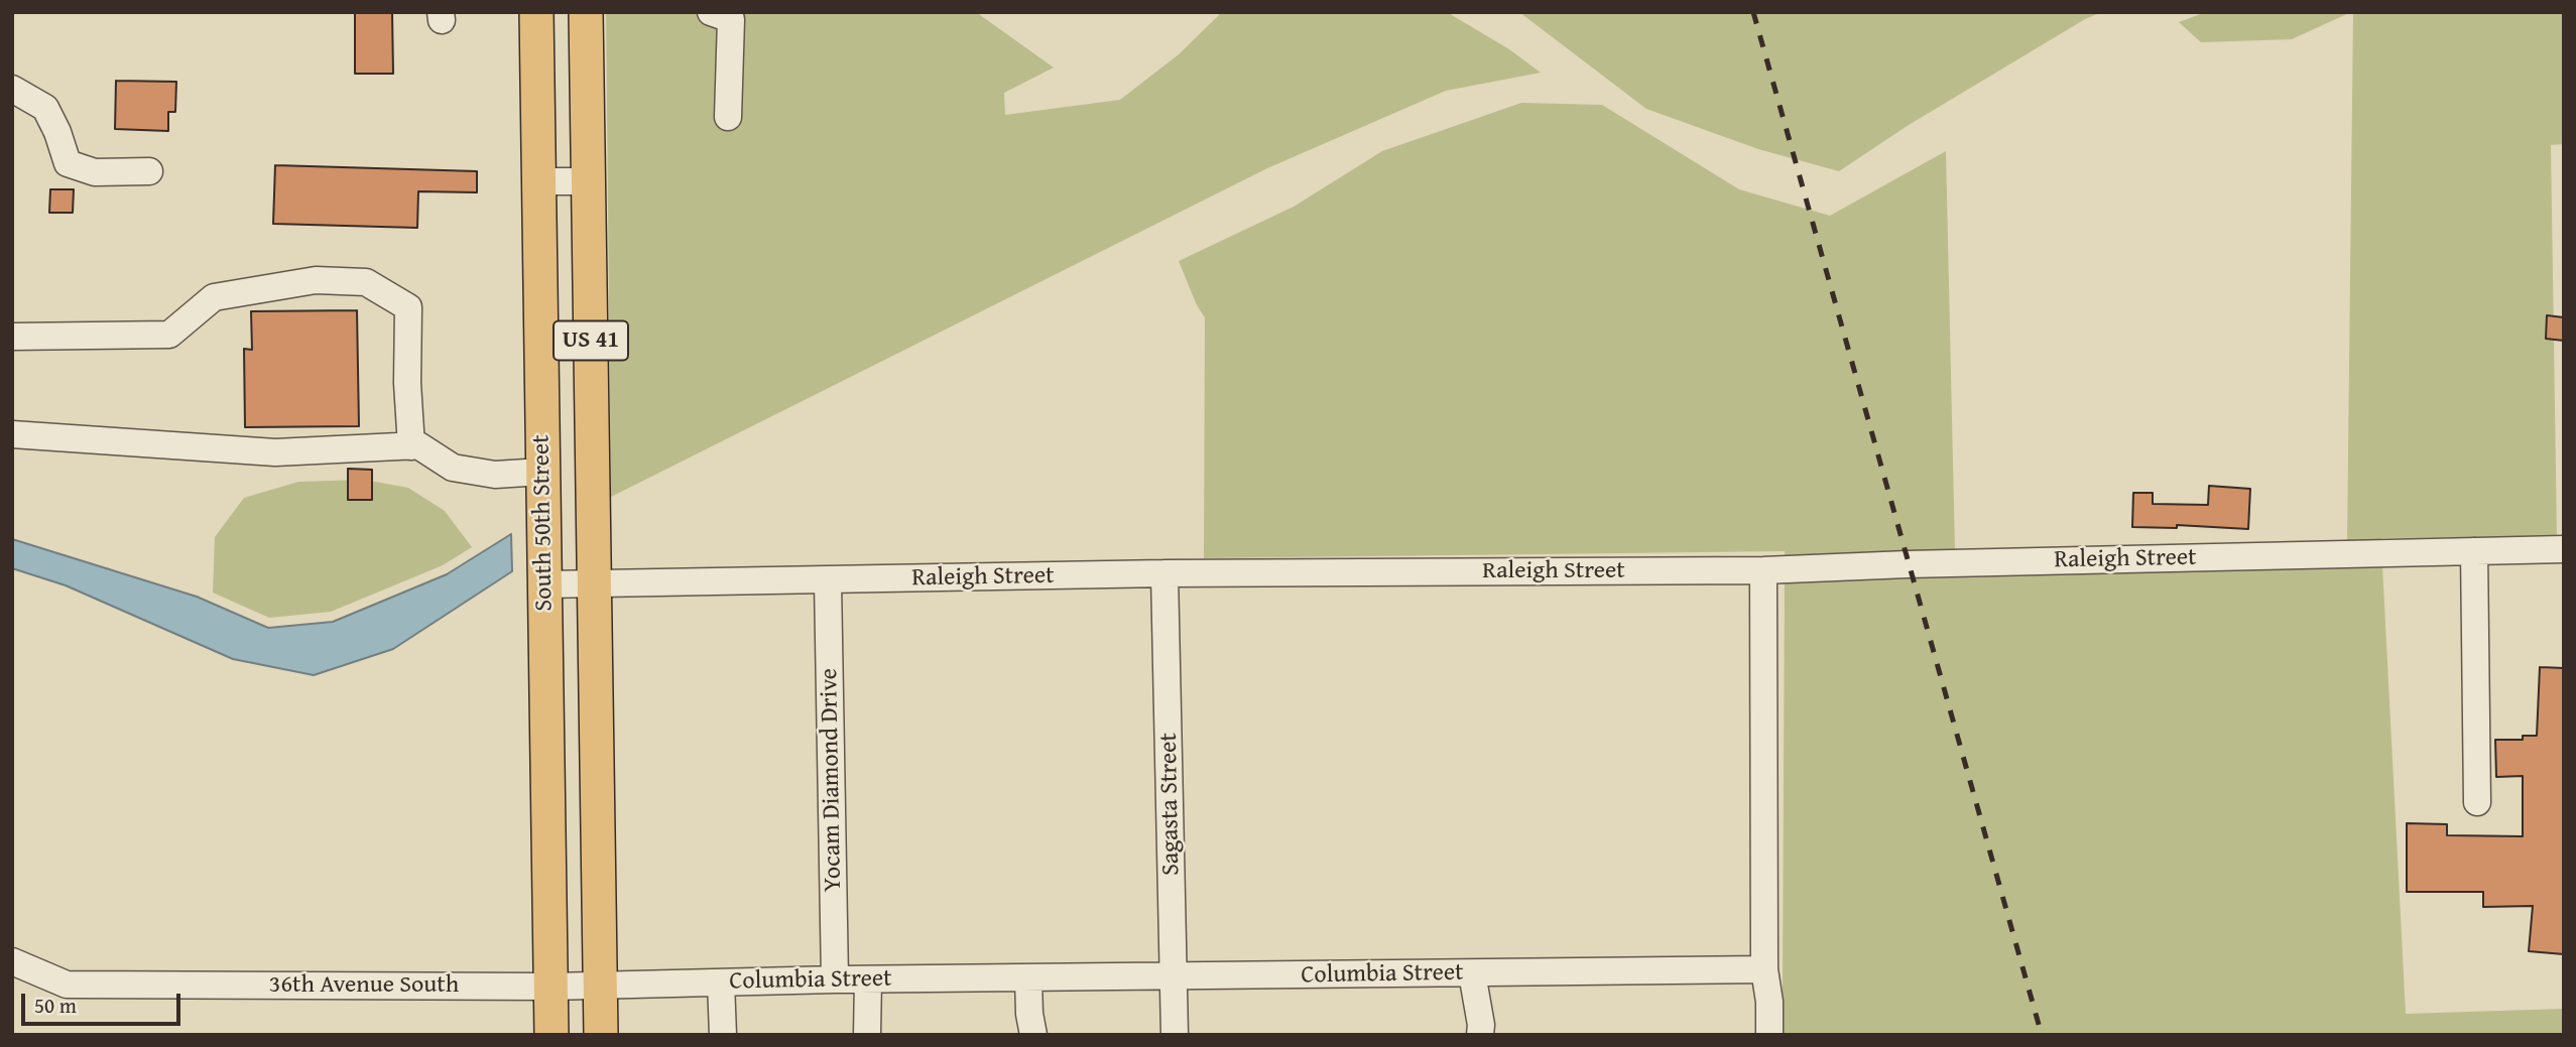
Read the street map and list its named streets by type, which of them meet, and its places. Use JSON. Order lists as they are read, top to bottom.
{
  "streets": {
    "main road": ["US 41", "South 50th Street"],
    "street": [
      "Raleigh Street",
      "Yocam Diamond Drive",
      "Sagasta Street",
      "Columbia Street",
      "36th Avenue South"
    ]
  },
  "crossings": [
    ["South 50th Street", "Raleigh Street"],
    ["South 50th Street", "Columbia Street"],
    ["South 50th Street", "36th Avenue South"],
    ["Raleigh Street", "Yocam Diamond Drive"],
    ["Raleigh Street", "Sagasta Street"],
    ["Yocam Diamond Drive", "Columbia Street"],
    ["Sagasta Street", "Columbia Street"],
    ["Columbia Street", "36th Avenue South"]
  ],
  "scale_bar": "50 m"
}
